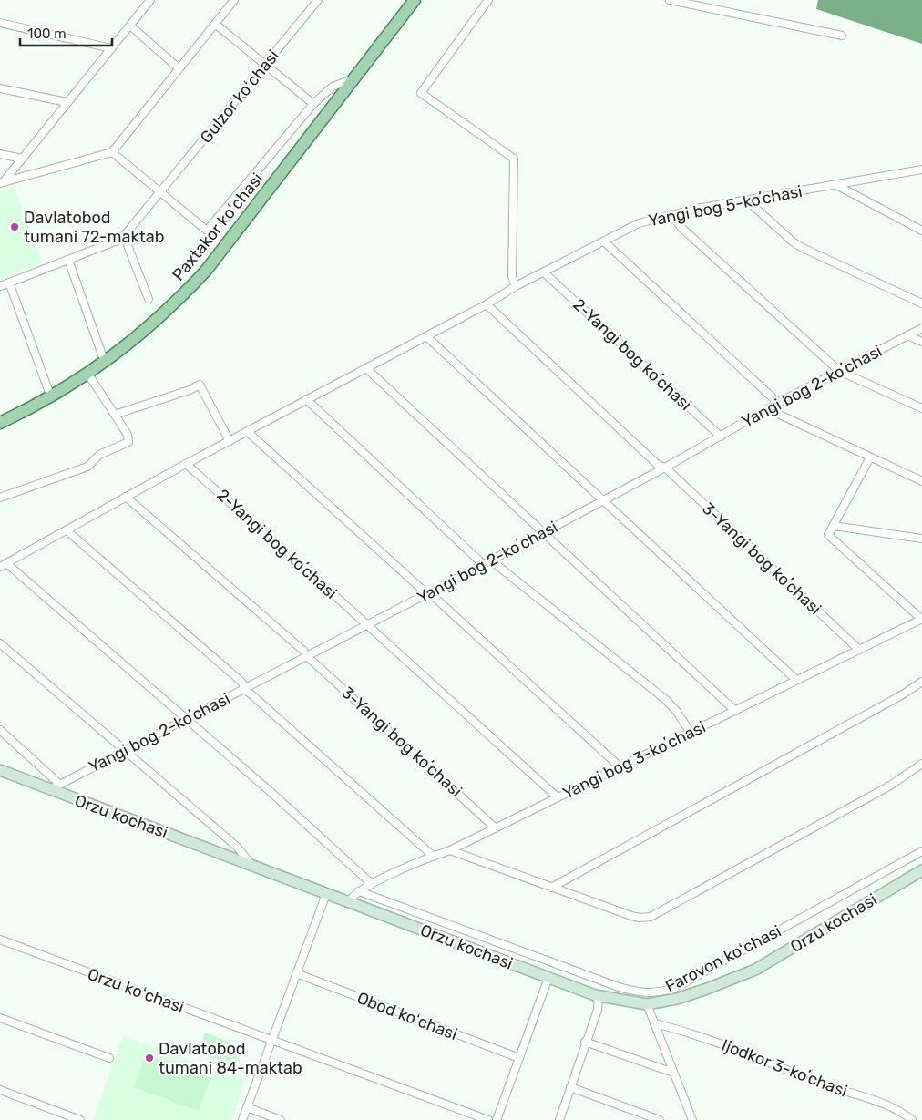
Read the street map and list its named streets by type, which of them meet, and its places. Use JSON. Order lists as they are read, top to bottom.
{
  "streets": {
    "main road": ["Paxtakor koʻchasi", "Orzu kochasi"],
    "street": [
      "Gulzor koʻchasi",
      "Yangi bog 5-koʼchasi",
      "2-Yangi bog koʼchasi",
      "Yangi bog 2-koʼchasi",
      "3-Yangi bog koʼchasi",
      "Yangi bog 3-koʼchasi",
      "Farovon koʻchasi",
      "Orzu koʻchasi",
      "Obod koʻchasi",
      "Ijodkor 3-koʼchasi"
    ]
  },
  "crossings": [
    ["Yangi bog 5-koʼchasi", "2-Yangi bog koʼchasi"],
    ["2-Yangi bog koʼchasi", "Yangi bog 2-koʼchasi"],
    ["Yangi bog 2-koʼchasi", "3-Yangi bog koʼchasi"],
    ["Yangi bog 2-koʼchasi", "Orzu kochasi"],
    ["3-Yangi bog koʼchasi", "Yangi bog 3-koʼchasi"],
    ["Yangi bog 3-koʼchasi", "Orzu kochasi"],
    ["Yangi bog 3-koʼchasi", "Farovon koʻchasi"]
  ],
  "places": ["Davlatobod tumani 72-maktab", "Davlatobod tumani 84-maktab"],
  "scale_bar": "100 m"
}
